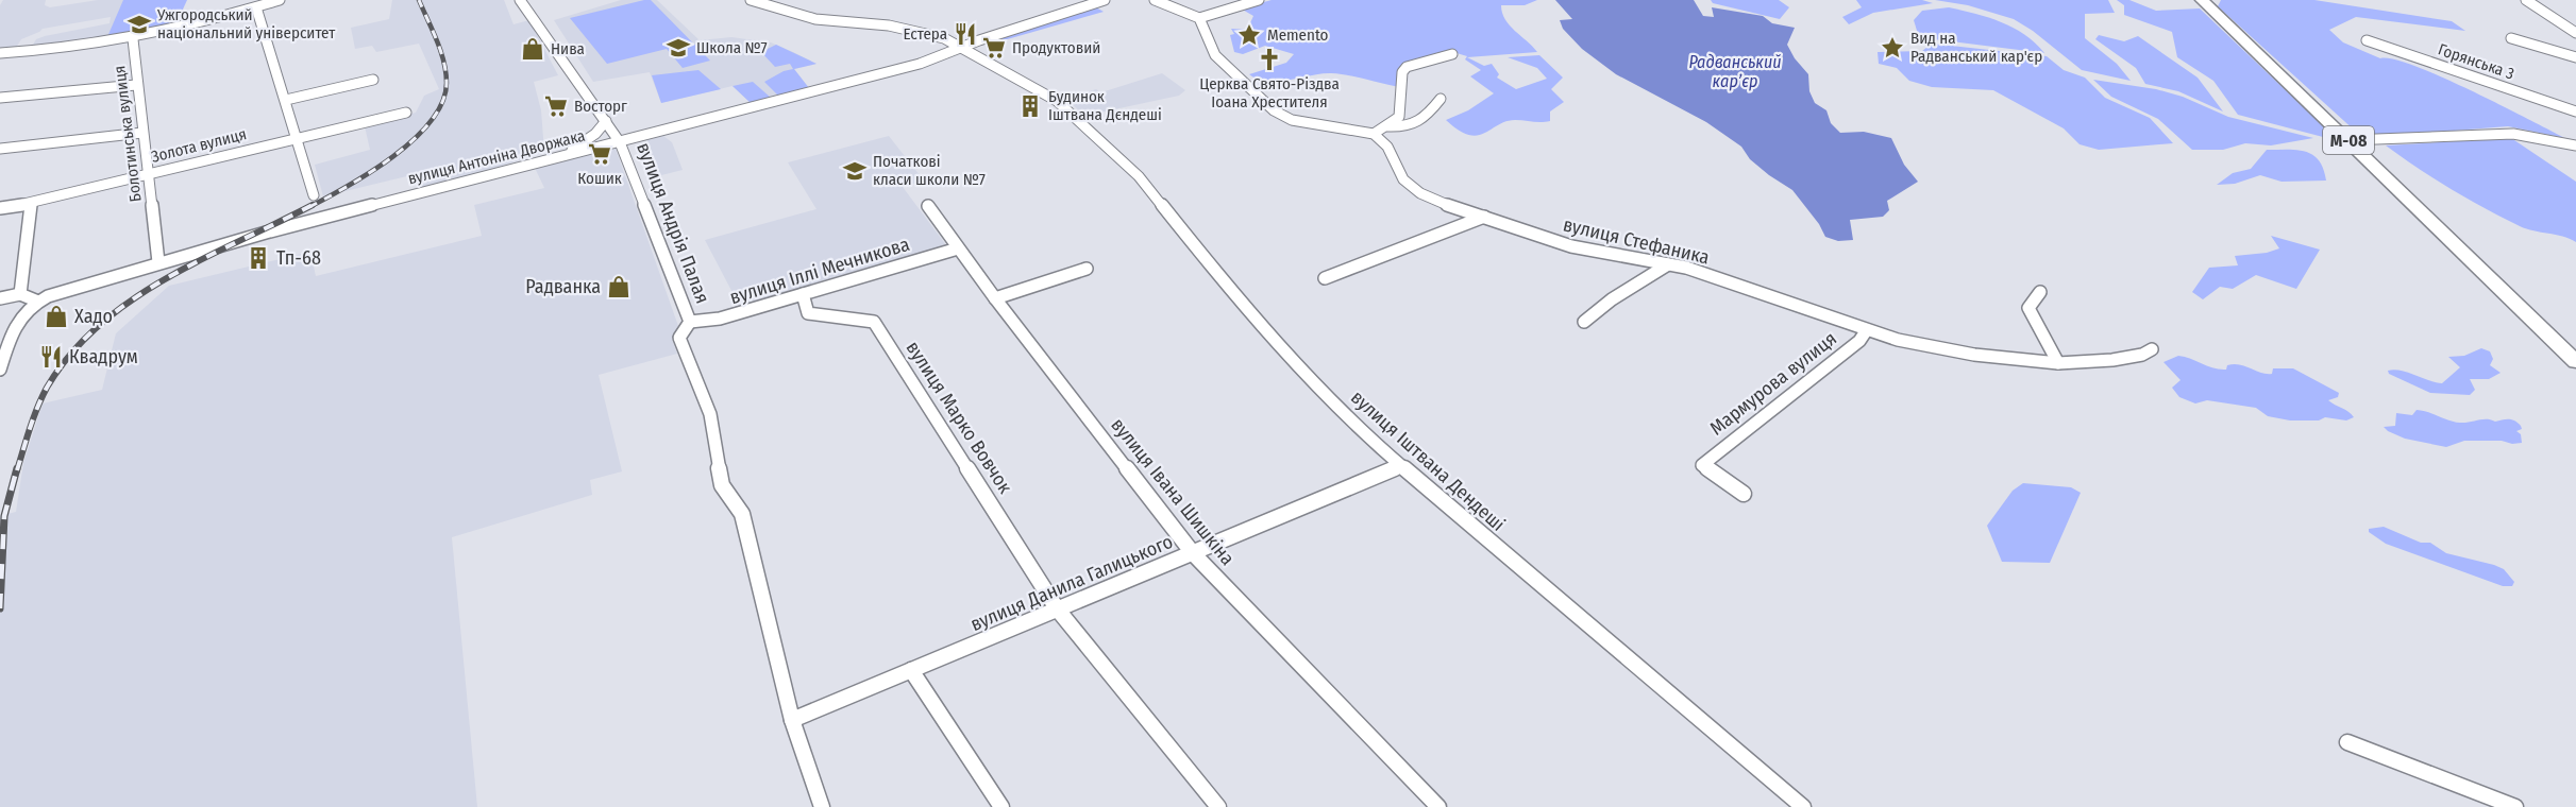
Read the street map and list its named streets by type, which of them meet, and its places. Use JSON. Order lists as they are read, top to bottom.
{
  "streets": {
    "highway": ["М-08"],
    "street": [
      "Горянська 3",
      "Болотинська вулиця",
      "Золота вулиця",
      "вулиця Антоніна Дворжака",
      "вулиця Андрія Палая",
      "вулиця Стефаника",
      "вулиця Іллі Мечникова",
      "Мармурова вулиця",
      "вулиця Марко Вовчок",
      "вулиця Іштвана Дендеші",
      "вулиця Івана Шишкіна",
      "вулиця Данила Галицького"
    ]
  },
  "crossings": [
    ["Болотинська вулиця", "Золота вулиця"],
    ["Болотинська вулиця", "вулиця Антоніна Дворжака"],
    ["вулиця Антоніна Дворжака", "вулиця Андрія Палая"],
    ["вулиця Антоніна Дворжака", "вулиця Іштвана Дендеші"],
    ["вулиця Андрія Палая", "вулиця Іллі Мечникова"],
    ["вулиця Андрія Палая", "вулиця Данила Галицького"],
    ["вулиця Стефаника", "Мармурова вулиця"],
    ["вулиця Іллі Мечникова", "вулиця Марко Вовчок"],
    ["вулиця Іллі Мечникова", "вулиця Івана Шишкіна"],
    ["вулиця Марко Вовчок", "вулиця Данила Галицького"],
    ["вулиця Іштвана Дендеші", "вулиця Данила Галицького"],
    ["вулиця Івана Шишкіна", "вулиця Данила Галицького"]
  ],
  "water": ["Радванський карʼєр"],
  "places": {
    "school or university": ["Ужгородський національний університет", "Школа №7", "Початкові класи школи №7"],
    "restaurant": ["Естера", "Квадрум"],
    "place": ["Memento", "Вид на Радванський кар'єр"],
    "supermarket": ["Продуктовий", "Восторг", "Кошик"],
    "shop": ["Нива", "Радванка", "Хадо"],
    "church": ["Церква Свято-Різдва Іоана Хрестителя"],
    "building": ["Будинок Іштвана Дєндеші", "Тп-68"]
  }
}
